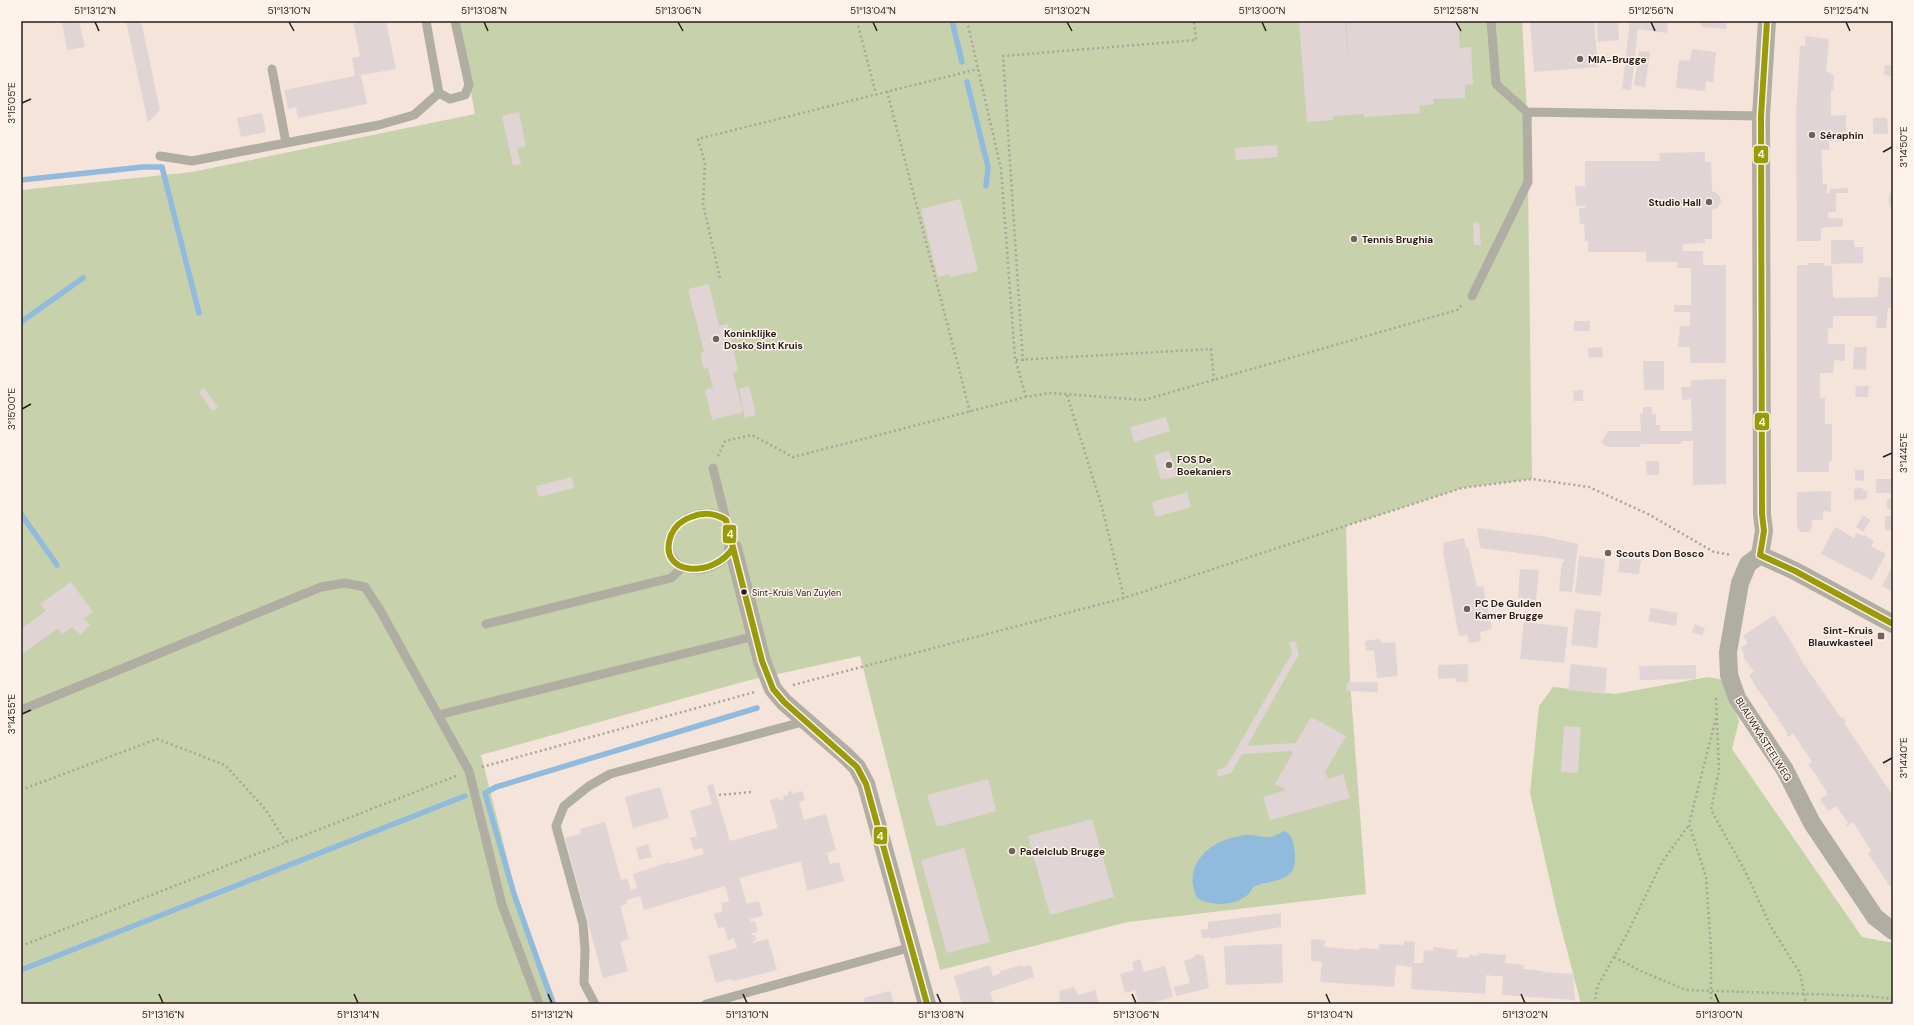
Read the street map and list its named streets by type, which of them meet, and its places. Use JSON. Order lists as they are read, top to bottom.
{
  "streets": {
    "street": ["BLAUWKASTEELWEG"]
  },
  "places": {
    "other": [
      "MIA-Brugge",
      "Séraphin",
      "Studio Hall",
      "Tennis Brughia",
      "Koninklijke Dosko Sint Kruis",
      "FOS De Boekaniers",
      "Scouts Don Bosco",
      "Sint-Kruis Van Zuylen",
      "PC De Gulden Kamer Brugge",
      "Padelclub Brugge"
    ],
    "transit": ["Sint-Kruis Blauwkasteel"]
  },
  "lines": ["transit line 4"],
  "coordinates": [
    "51°13'12\"N",
    "51°13'10\"N",
    "51°13'08\"N",
    "51°13'06\"N",
    "51°13'04\"N",
    "51°13'02\"N",
    "51°13'00\"N",
    "51°12'58\"N",
    "51°12'56\"N",
    "51°12'54\"N",
    "3°15'05\"E",
    "3°14'50\"E",
    "3°15'00\"E",
    "3°14'45\"E",
    "3°14'55\"E",
    "3°14'40\"E",
    "51°13'16\"N",
    "51°13'14\"N"
  ]
}
